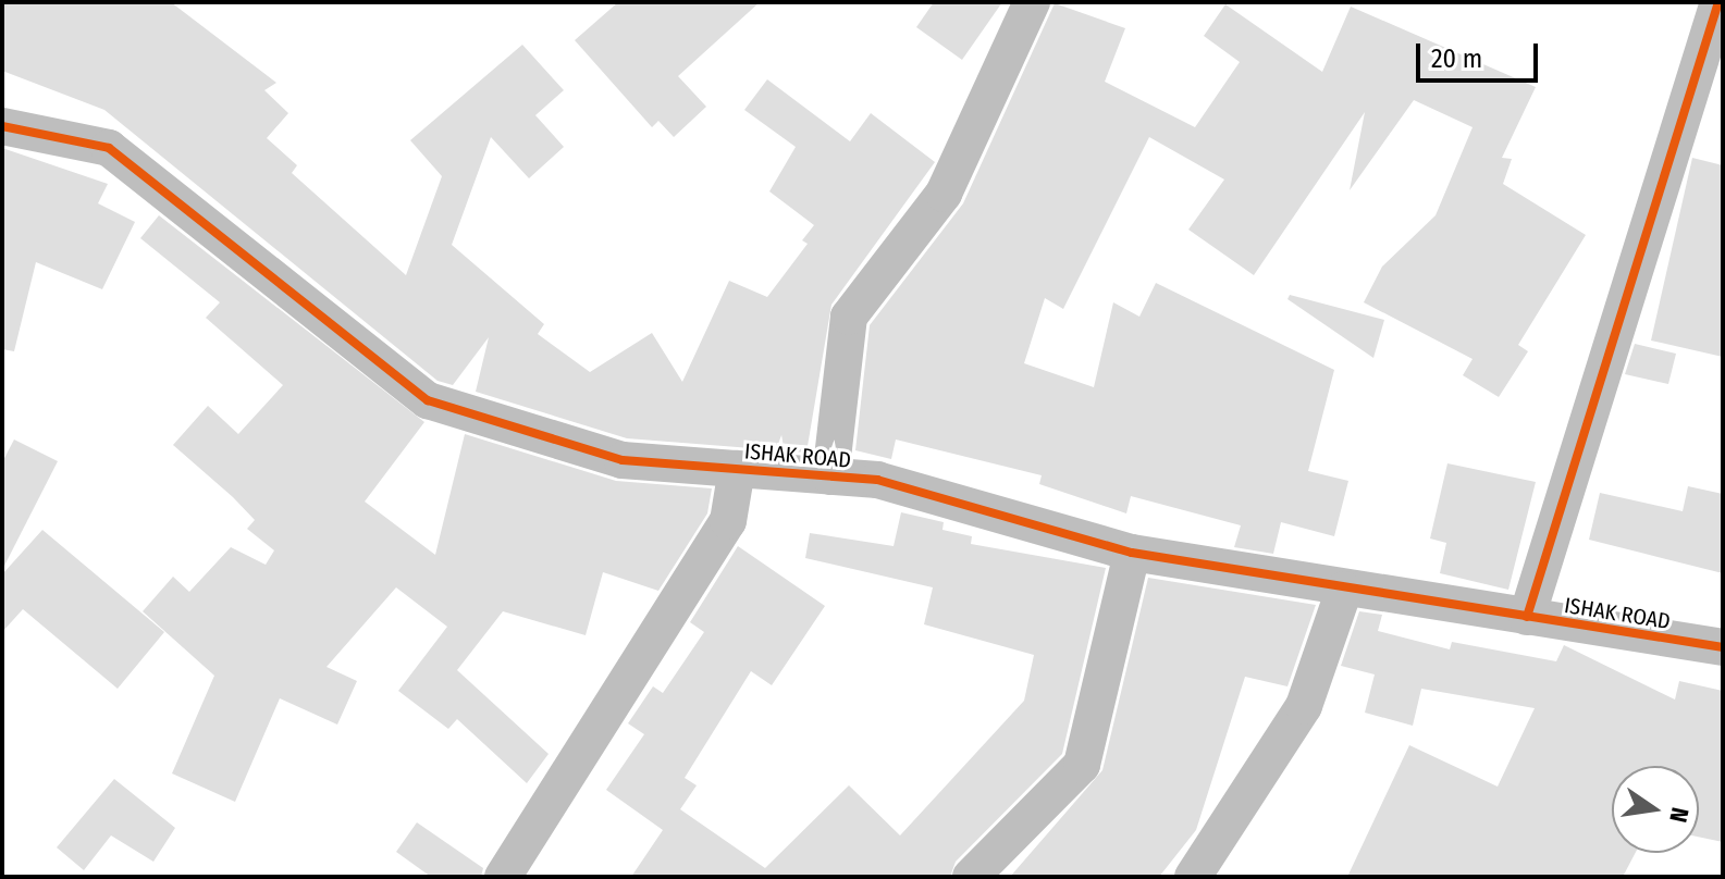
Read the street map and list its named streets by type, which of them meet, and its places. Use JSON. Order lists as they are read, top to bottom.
{
  "streets": {
    "street": ["ISHAK ROAD"]
  },
  "scale_bar": "20 m",
  "north": "right"
}
